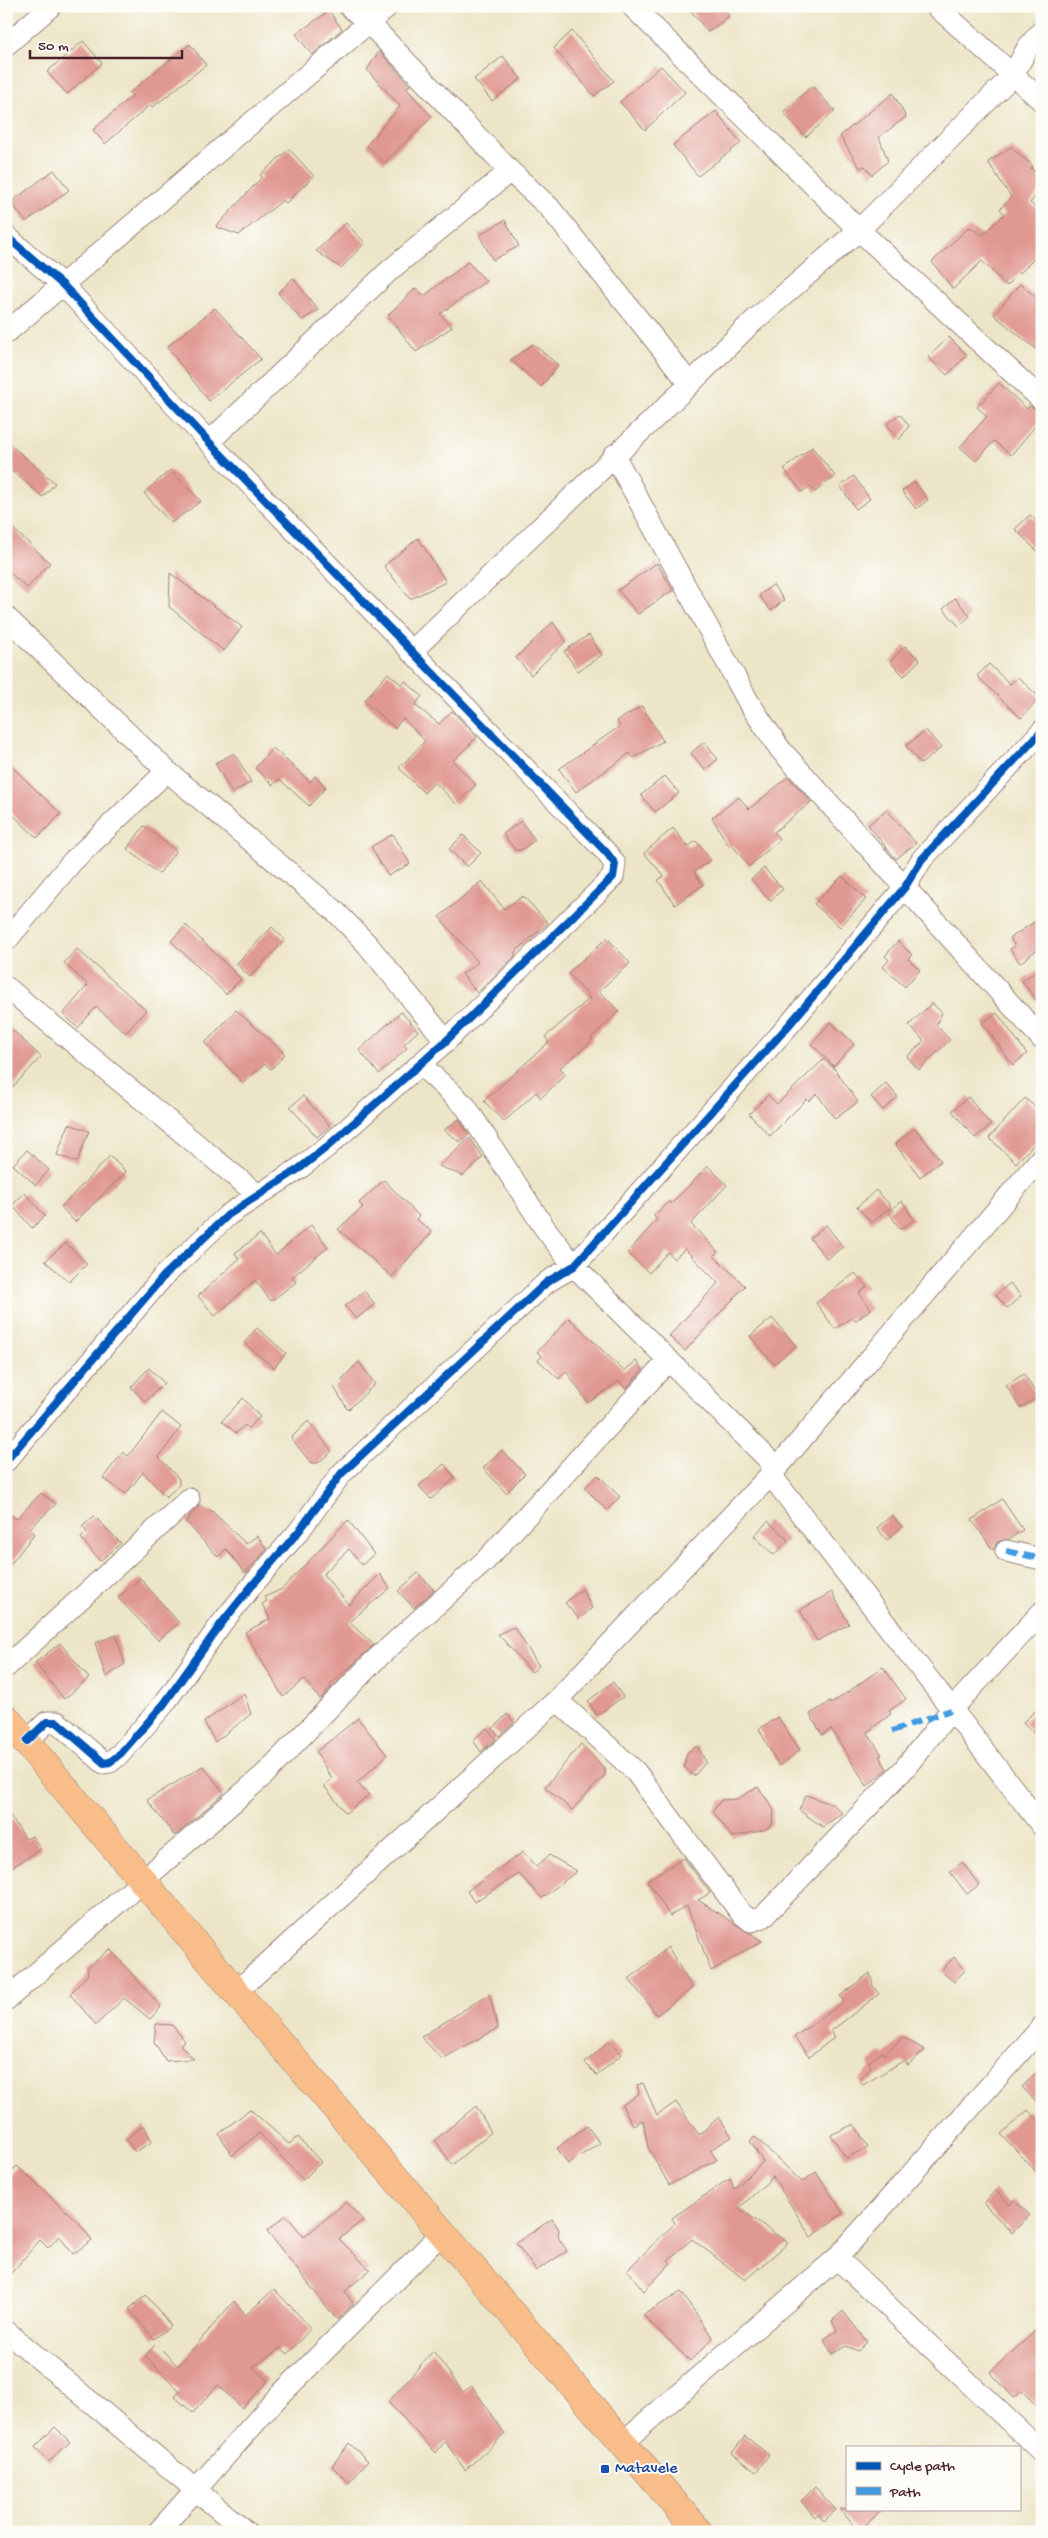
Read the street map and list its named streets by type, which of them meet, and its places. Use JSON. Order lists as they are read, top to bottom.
{
  "places": {
    "transit": ["Matavele"]
  },
  "legend": ["Cycle path", "Path"],
  "scale_bar": "50 m"
}
